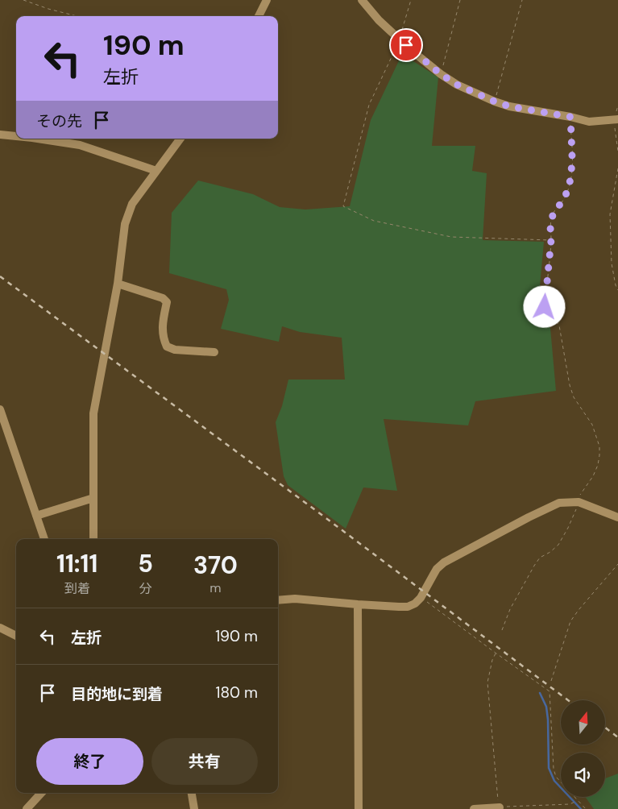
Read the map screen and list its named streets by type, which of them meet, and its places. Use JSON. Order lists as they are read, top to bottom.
{
  "north": "top",
  "page": {
    "turn": ["190 m", "左折"],
    "then": "その先",
    "eta": [
      "11:11",
      "到着",
      "5",
      "分",
      "370",
      "m"
    ],
    "list": [
      {
        "name": "左折",
        "value": "190 m"
      },
      {
        "name": "目的地に到着",
        "value": "180 m"
      }
    ],
    "buttons": ["終了", "共有"]
  }
}
